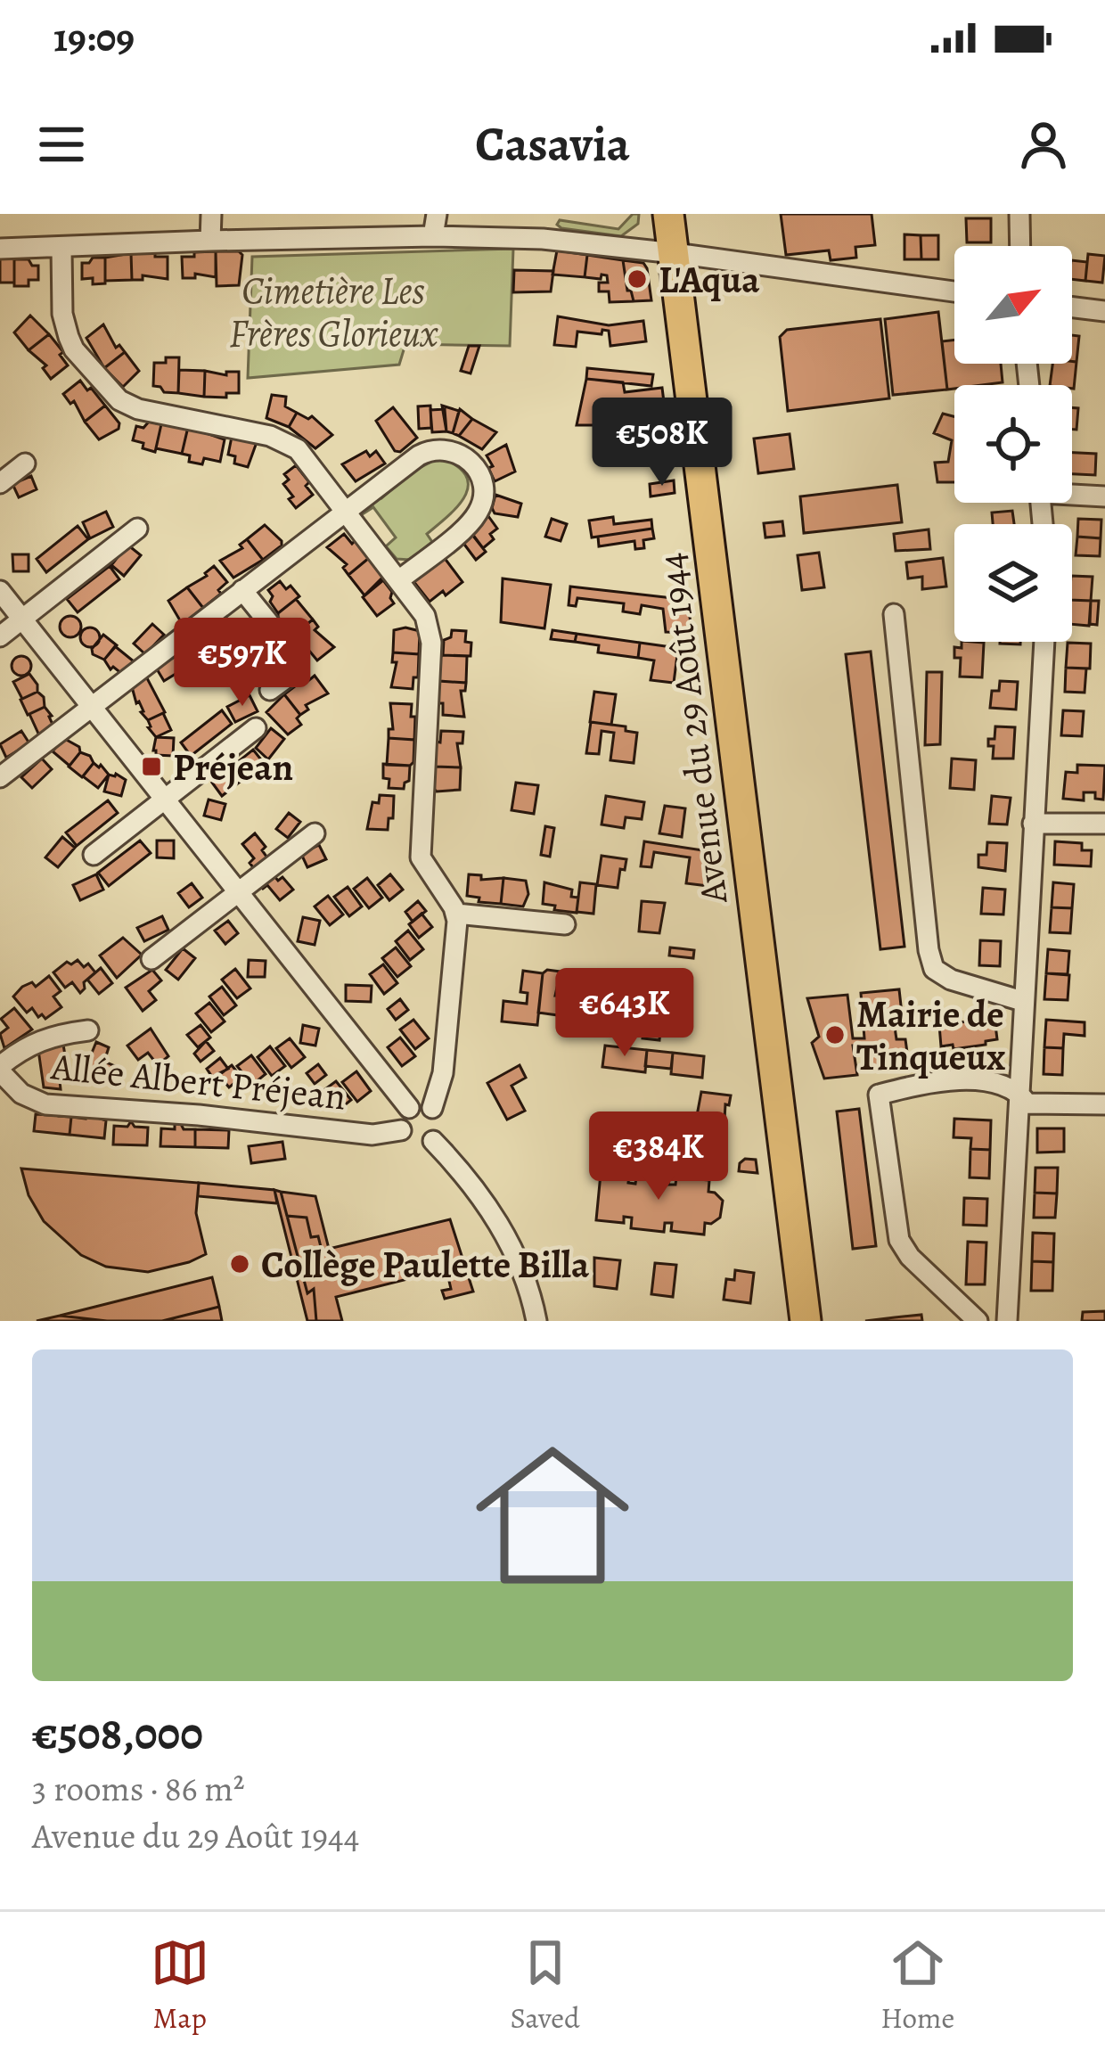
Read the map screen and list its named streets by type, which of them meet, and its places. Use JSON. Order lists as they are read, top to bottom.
{
  "streets": {
    "main road": ["Avenue du 29 Août 1944"],
    "street": ["Allée Albert Préjean"]
  },
  "parks": ["Cimetière Les Frères Glorieux"],
  "places": {
    "other": ["L'Aqua", "Mairie de Tinqueux", "Collège Paulette Billa"],
    "transit": ["Préjean"]
  },
  "north": "top right",
  "page": {
    "status": "19:09",
    "header": "Casavia",
    "price": [
      "€508K",
      "€597K",
      "€643K",
      "€384K"
    ],
    "list": [
      {
        "name": "€508,000",
        "note": "3 rooms · 86 m² · Avenue du 29 Août 1944"
      }
    ],
    "tabs": ["Map", "Saved", "Home"]
  }
}
